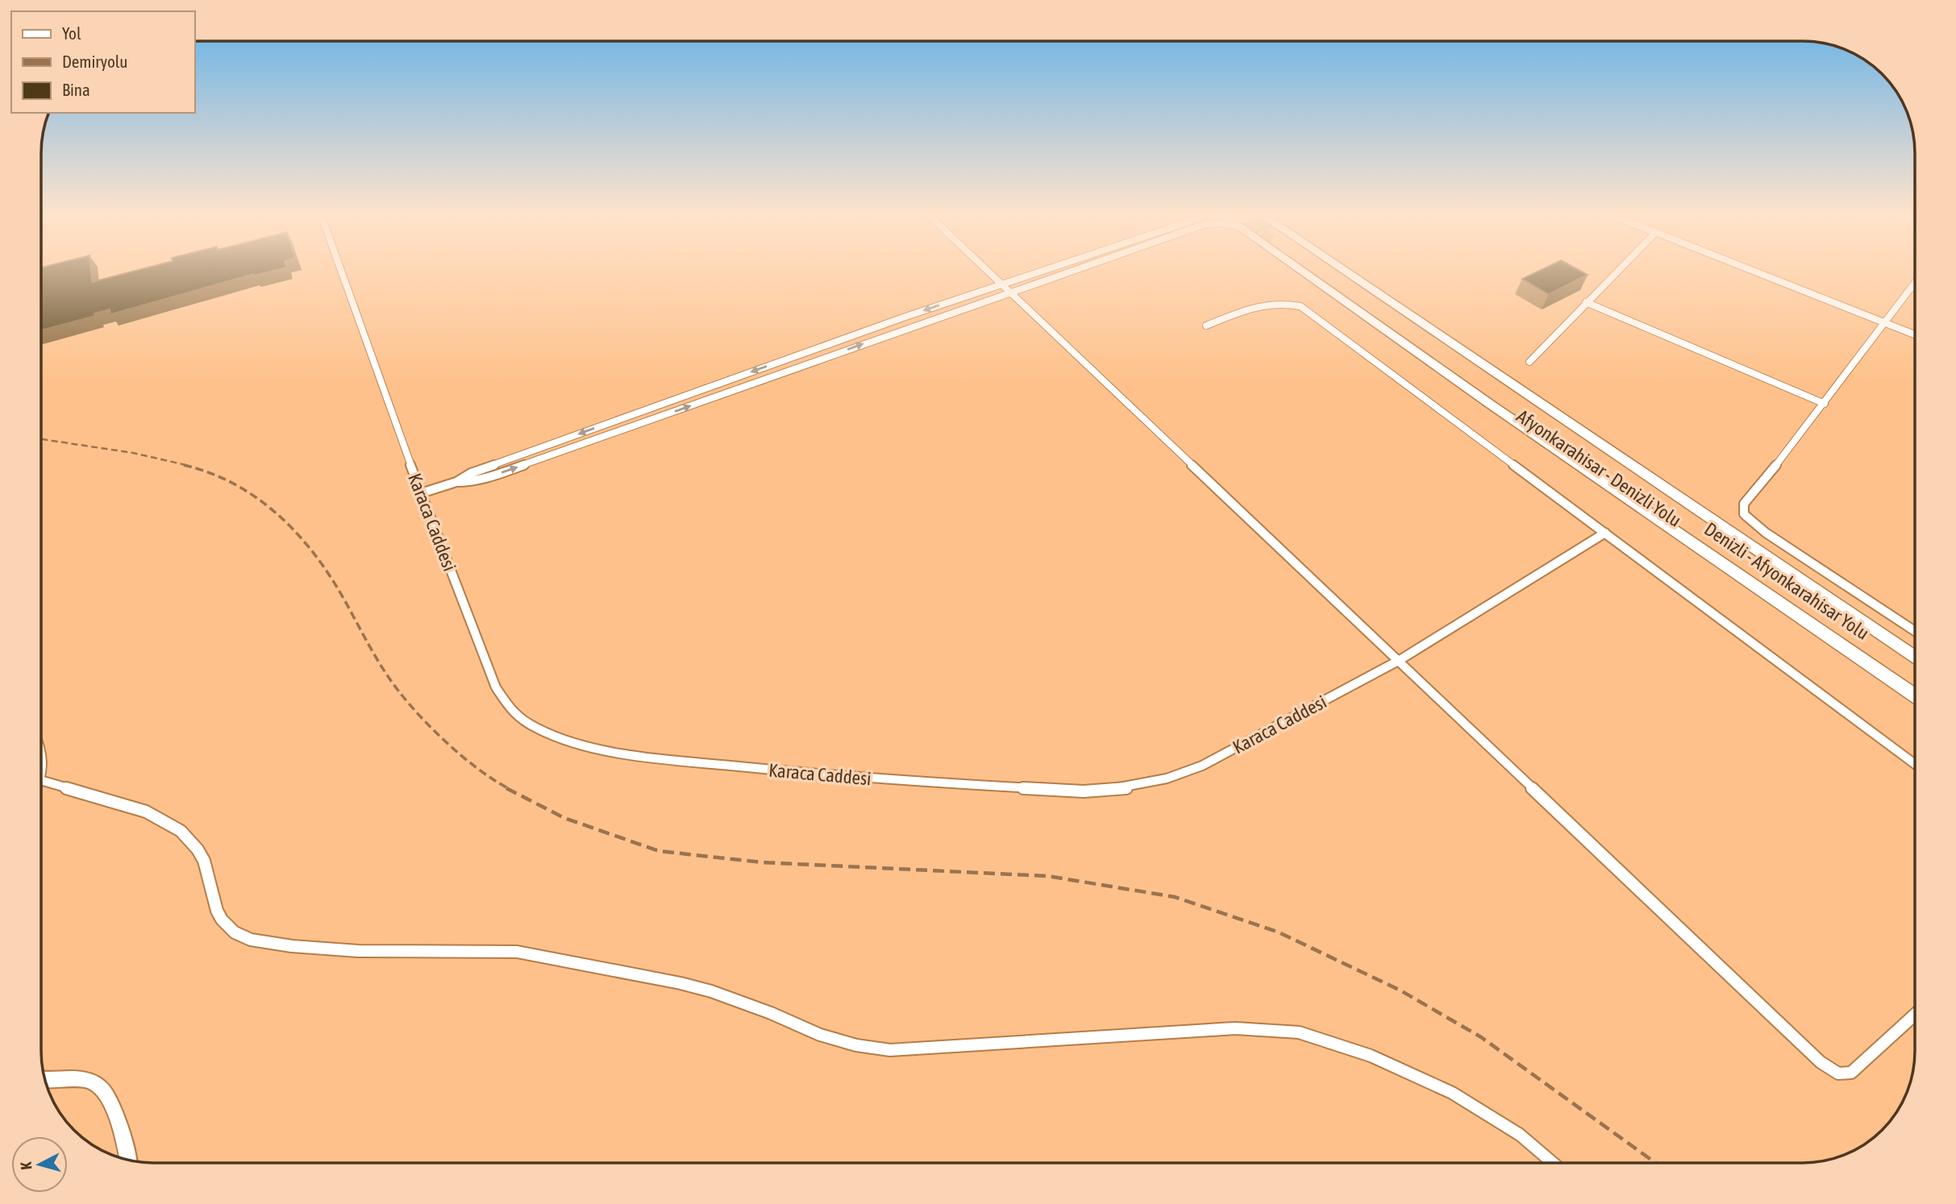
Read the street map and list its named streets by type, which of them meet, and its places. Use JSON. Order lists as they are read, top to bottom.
{
  "streets": {
    "highway": ["Afyonkarahisar - Denizli Yolu", "Denizli - Afyonkarahisar Yolu"],
    "street": ["Karaca Caddesi"]
  },
  "legend": ["Yol", "Demiryolu", "Bina"],
  "north": "left"
}
